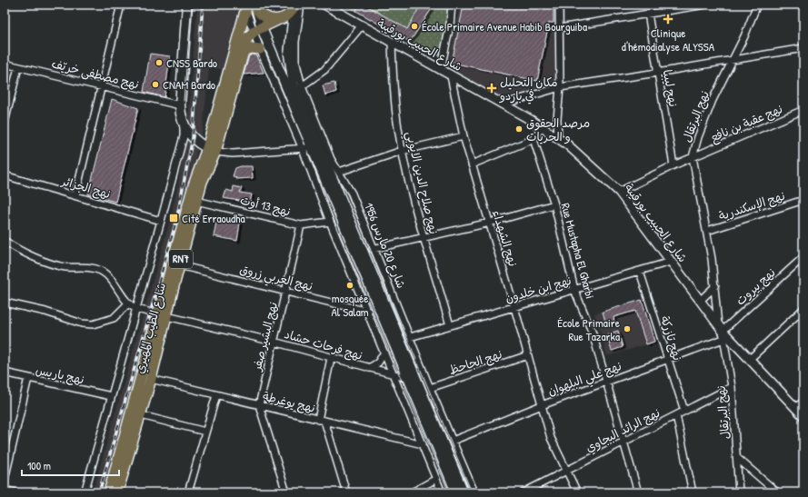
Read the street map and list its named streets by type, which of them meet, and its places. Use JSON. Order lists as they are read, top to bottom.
{
  "streets": {
    "main road": ["RN7", "شارع الطيب المهيري"],
    "street": [
      "شارع الحبيب بورقيبة",
      "نهج مصطفى خريّف",
      "نهج ليبيا",
      "نهج البرتقال",
      "نهج عقبة بن نافع",
      "نهج صلاح الدين الايوبي",
      "نهج الجزائر",
      "نهج 13 أوت",
      "نهج الإسكندرية",
      "نهج الشهداء",
      "شارع 20 مارس 1956",
      "Rue Mustapha El Gharbi",
      "نهج العربي زروق",
      "نهج بيروت",
      "نهج ابن خلدون",
      "نهج البشير صفر",
      "نهج تازركة",
      "نهج فرحات حشاد",
      "نهج الجاحظ",
      "نهج باريس",
      "نهج علي البلهوان",
      "نهج يوغرطة",
      "نهج الرائد البجاوي"
    ]
  },
  "crossings": [
    ["شارع الحبيب بورقيبة", "نهج البرتقال"],
    ["شارع الحبيب بورقيبة", "نهج عقبة بن نافع"],
    ["شارع الحبيب بورقيبة", "نهج صلاح الدين الايوبي"],
    ["شارع الحبيب بورقيبة", "نهج الشهداء"],
    ["شارع الحبيب بورقيبة", "نهج بيروت"],
    ["شارع الحبيب بورقيبة", "نهج ابن خلدون"],
    ["شارع الحبيب بورقيبة", "نهج علي البلهوان"],
    ["نهج ليبيا", "نهج عقبة بن نافع"],
    ["نهج البرتقال", "نهج عقبة بن نافع"],
    ["نهج البرتقال", "نهج الإسكندرية"],
    ["نهج البرتقال", "نهج بيروت"],
    ["نهج البرتقال", "نهج علي البلهوان"],
    ["نهج البرتقال", "نهج الرائد البجاوي"],
    ["نهج صلاح الدين الايوبي", "نهج ابن خلدون"],
    ["نهج 13 أوت", "شارع الطيب المهيري"],
    ["نهج 13 أوت", "نهج البشير صفر"],
    ["نهج الشهداء", "نهج ابن خلدون"],
    ["نهج الشهداء", "نهج الجاحظ"],
    ["نهج الشهداء", "نهج علي البلهوان"],
    ["نهج الشهداء", "نهج الرائد البجاوي"],
    ["شارع 20 مارس 1956", "نهج ابن خلدون"],
    ["شارع 20 مارس 1956", "نهج الجاحظ"],
    ["شارع 20 مارس 1956", "نهج علي البلهوان"],
    ["Rue Mustapha El Gharbi", "نهج ابن خلدون"],
    ["Rue Mustapha El Gharbi", "نهج علي البلهوان"],
    ["Rue Mustapha El Gharbi", "نهج الرائد البجاوي"],
    ["نهج العربي زروق", "شارع الطيب المهيري"],
    ["نهج العربي زروق", "نهج البشير صفر"],
    ["نهج بيروت", "نهج علي البلهوان"],
    ["نهج ابن خلدون", "نهج تازركة"],
    ["شارع الطيب المهيري", "نهج فرحات حشاد"],
    ["شارع الطيب المهيري", "نهج يوغرطة"],
    ["نهج البشير صفر", "نهج فرحات حشاد"],
    ["نهج البشير صفر", "نهج يوغرطة"],
    ["نهج تازركة", "نهج علي البلهوان"],
    ["نهج تازركة", "نهج الرائد البجاوي"]
  ],
  "places": {
    "health": ["Clinique d'hémodialyse ALYSSA", "مكان التحليل في باردو"],
    "other": [
      "École Primaire Avenue Habib Bourguiba",
      "CNSS Bardo",
      "CNAM Bardo",
      "مرصد الحقوق و الحريات",
      "mosquée Al Salam",
      "École Primaire Rue Tazarka"
    ],
    "transit": ["Cité Erraoudha"]
  },
  "scale_bar": "100 m"
}
